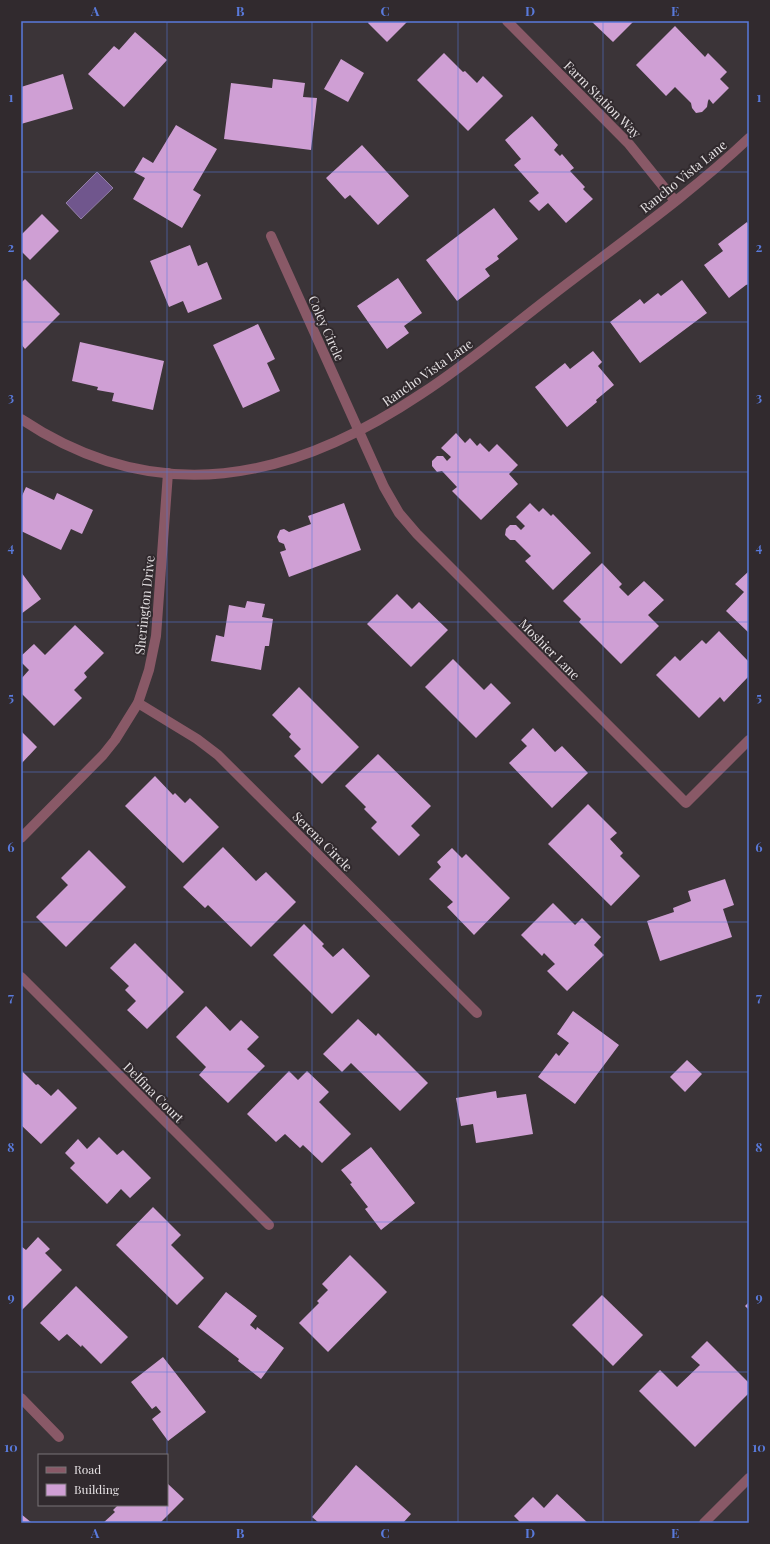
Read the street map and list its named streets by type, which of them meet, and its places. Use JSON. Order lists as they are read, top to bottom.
{
  "streets": {
    "street": [
      "Farm Station Way",
      "Rancho Vista Lane",
      "Coley Circle",
      "Sherington Drive",
      "Moshier Lane",
      "Serena Circle",
      "Delfina Court"
    ]
  },
  "crossings": [
    ["Farm Station Way", "Rancho Vista Lane"],
    ["Rancho Vista Lane", "Coley Circle"],
    ["Rancho Vista Lane", "Sherington Drive"],
    ["Rancho Vista Lane", "Moshier Lane"],
    ["Coley Circle", "Moshier Lane"],
    ["Sherington Drive", "Serena Circle"]
  ],
  "legend": ["Road", "Building"],
  "grid": {
    "columns": [
      "A",
      "B",
      "C",
      "D",
      "E"
    ],
    "rows": [
      "1",
      "2",
      "3",
      "4",
      "5",
      "6",
      "7",
      "8",
      "9",
      "10"
    ]
  }
}
